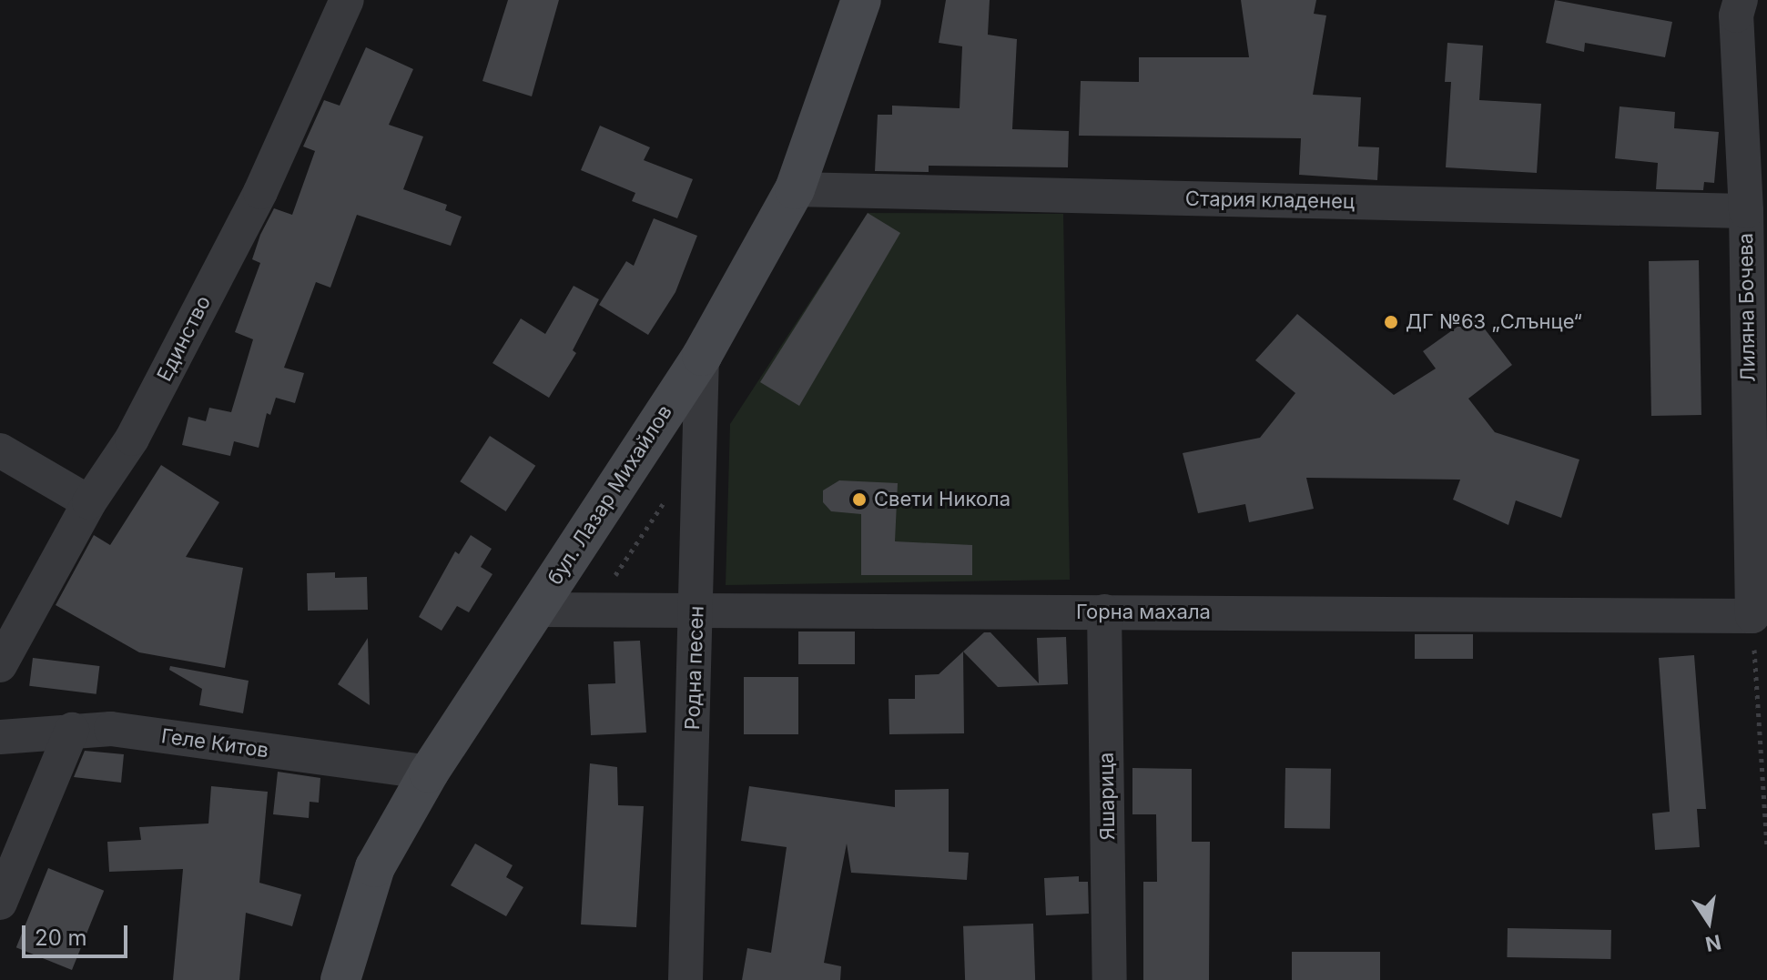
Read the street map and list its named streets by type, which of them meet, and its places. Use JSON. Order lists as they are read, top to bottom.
{
  "streets": {
    "street": [
      "Стария кладенец",
      "Лиляна Бочева",
      "Единство",
      "бул. Лазар Михайлов",
      "Горна махала",
      "Родна песен",
      "Геле Китов",
      "Яшарица"
    ]
  },
  "crossings": [
    ["Стария кладенец", "Лиляна Бочева"],
    ["Стария кладенец", "бул. Лазар Михайлов"],
    ["Лиляна Бочева", "Горна махала"],
    ["бул. Лазар Михайлов", "Горна махала"],
    ["бул. Лазар Михайлов", "Родна песен"],
    ["бул. Лазар Михайлов", "Геле Китов"],
    ["Горна махала", "Родна песен"],
    ["Горна махала", "Яшарица"]
  ],
  "places": ["ДГ №63 „Слънце“", "Свети Никола"],
  "scale_bar": "20 m",
  "north": "bottom"
}
